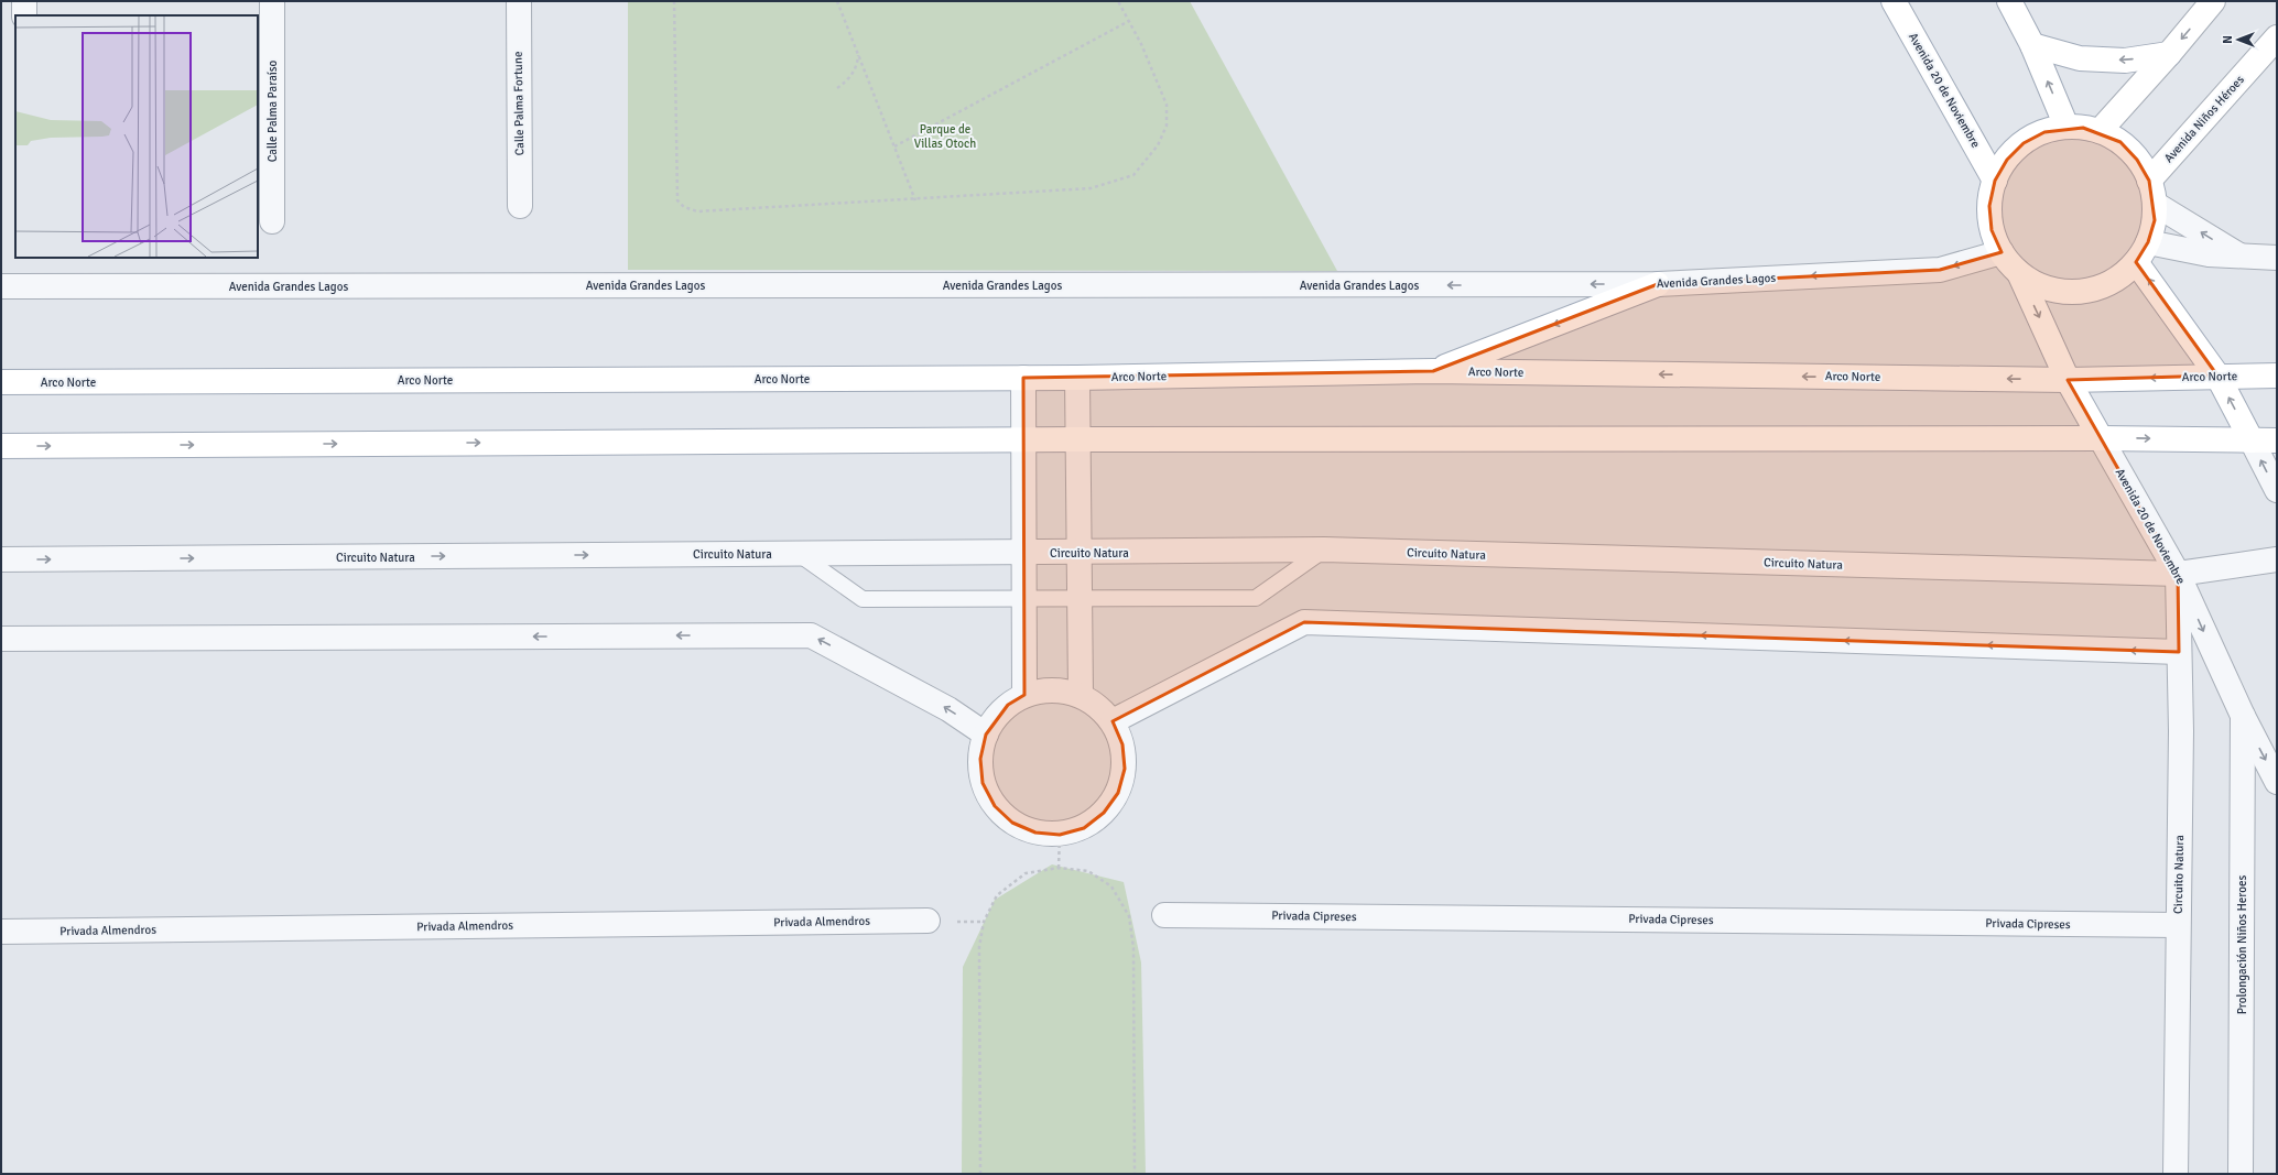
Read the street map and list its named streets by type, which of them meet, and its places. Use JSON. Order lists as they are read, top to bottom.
{
  "streets": {
    "main road": ["Avenida 20 de Noviembre", "Avenida Niños Héroes", "Arco Norte"],
    "street": [
      "Calle Palma Fortune",
      "Calle Palma Paraíso",
      "Avenida Grandes Lagos",
      "Circuito Natura",
      "Privada Cipreses",
      "Privada Almendros",
      "Prolongación Niños Heroes"
    ]
  },
  "crossings": [
    ["Avenida 20 de Noviembre", "Arco Norte"],
    ["Avenida 20 de Noviembre", "Circuito Natura"],
    ["Avenida 20 de Noviembre", "Prolongación Niños Heroes"],
    ["Circuito Natura", "Privada Cipreses"]
  ],
  "one_way": ["Avenida 20 de Noviembre", "Avenida Grandes Lagos"],
  "parks": ["Parque de Villas Otoch"],
  "north": "left"
}
